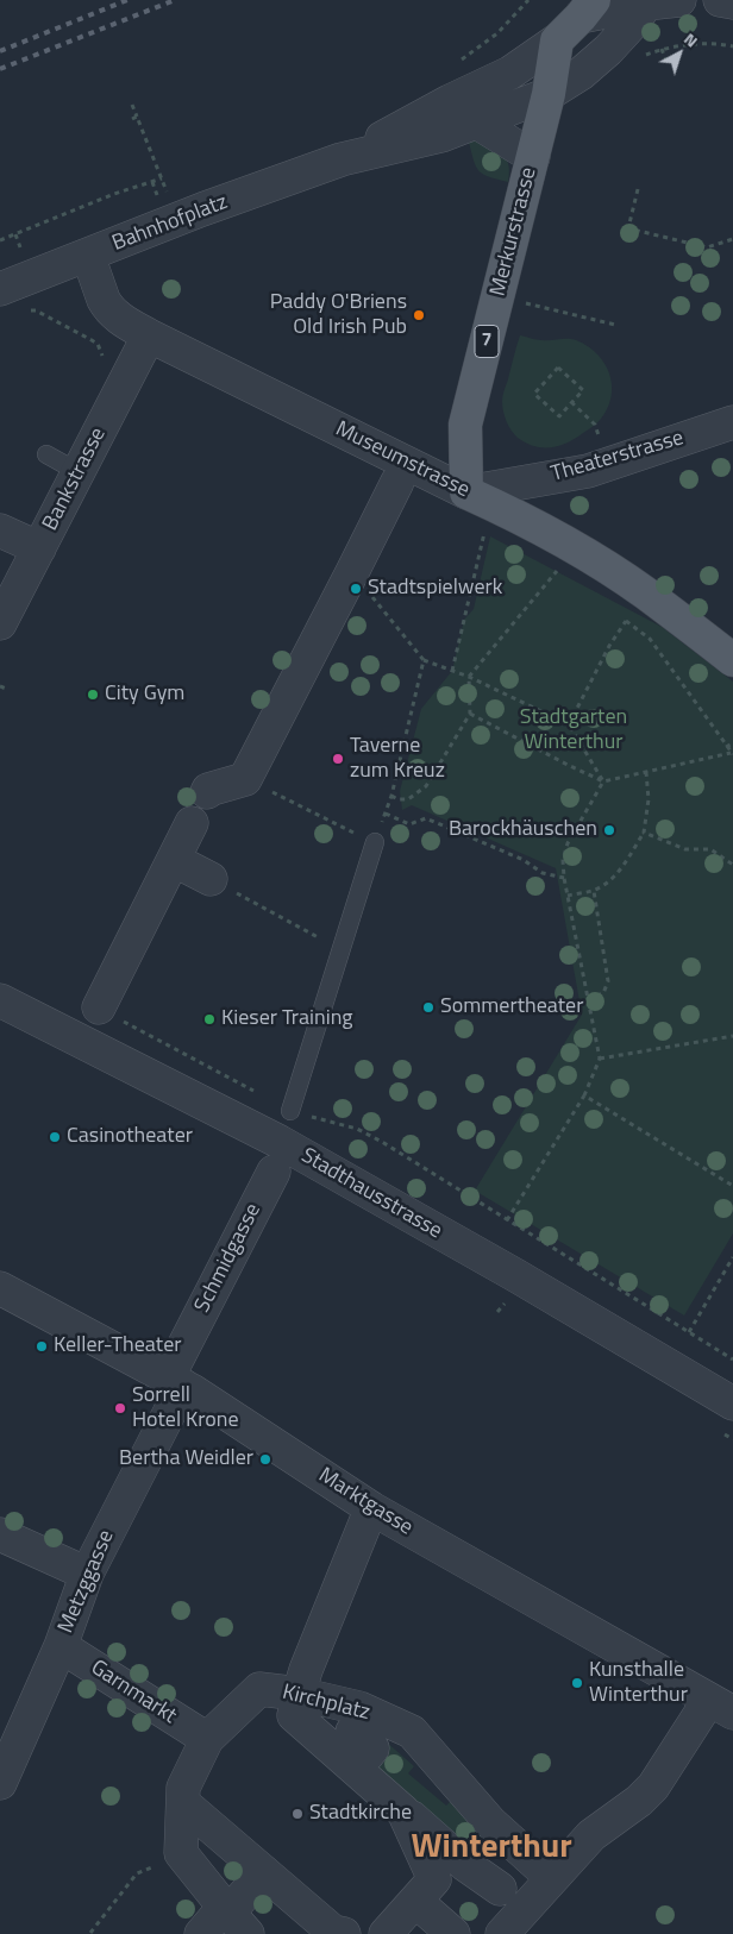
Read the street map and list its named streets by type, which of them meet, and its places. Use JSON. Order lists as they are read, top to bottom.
{
  "streets": {
    "main road": ["Merkurstrasse", "7", "Museumstrasse"],
    "street": [
      "Bahnhofplatz",
      "Theaterstrasse",
      "Bankstrasse",
      "Stadthausstrasse",
      "Schmidgasse",
      "Marktgasse",
      "Metzggasse",
      "Garnmarkt",
      "Kirchplatz"
    ]
  },
  "crossings": [
    ["Bahnhofplatz", "Merkurstrasse"],
    ["Bahnhofplatz", "Museumstrasse"],
    ["Merkurstrasse", "Theaterstrasse"],
    ["Merkurstrasse", "Museumstrasse"],
    ["Theaterstrasse", "Museumstrasse"],
    ["Museumstrasse", "Bankstrasse"],
    ["Schmidgasse", "Marktgasse"],
    ["Schmidgasse", "Metzggasse"],
    ["Marktgasse", "Metzggasse"],
    ["Metzggasse", "Garnmarkt"],
    ["Garnmarkt", "Kirchplatz"]
  ],
  "districts": ["Winterthur"],
  "parks": ["Stadtgarten Winterthur"],
  "places": [
    "Paddy O'Briens Old Irish Pub",
    "Stadtspielwerk",
    "City Gym",
    "Taverne zum Kreuz",
    "Barockhäuschen",
    "Sommertheater",
    "Kieser Training",
    "Casinotheater",
    "Keller-Theater",
    "Sorrell Hotel Krone",
    "Bertha Weidler",
    "Kunsthalle Winterthur",
    "Stadtkirche"
  ],
  "north": "top right"
}
